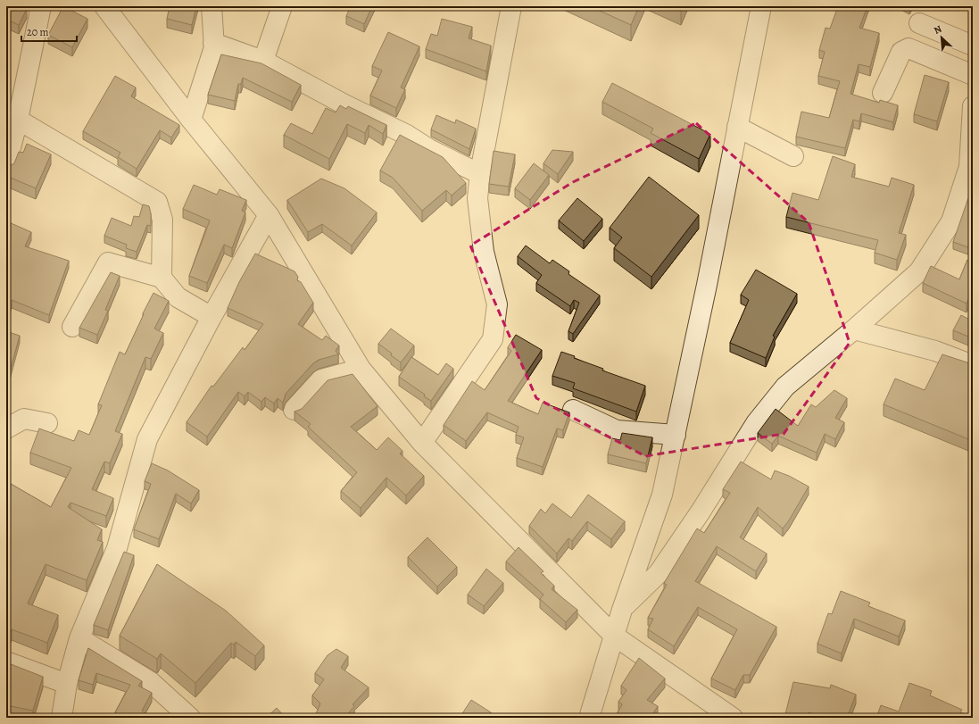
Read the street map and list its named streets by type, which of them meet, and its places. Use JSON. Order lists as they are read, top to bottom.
{
  "scale_bar": "20 m",
  "north": "top left"
}
